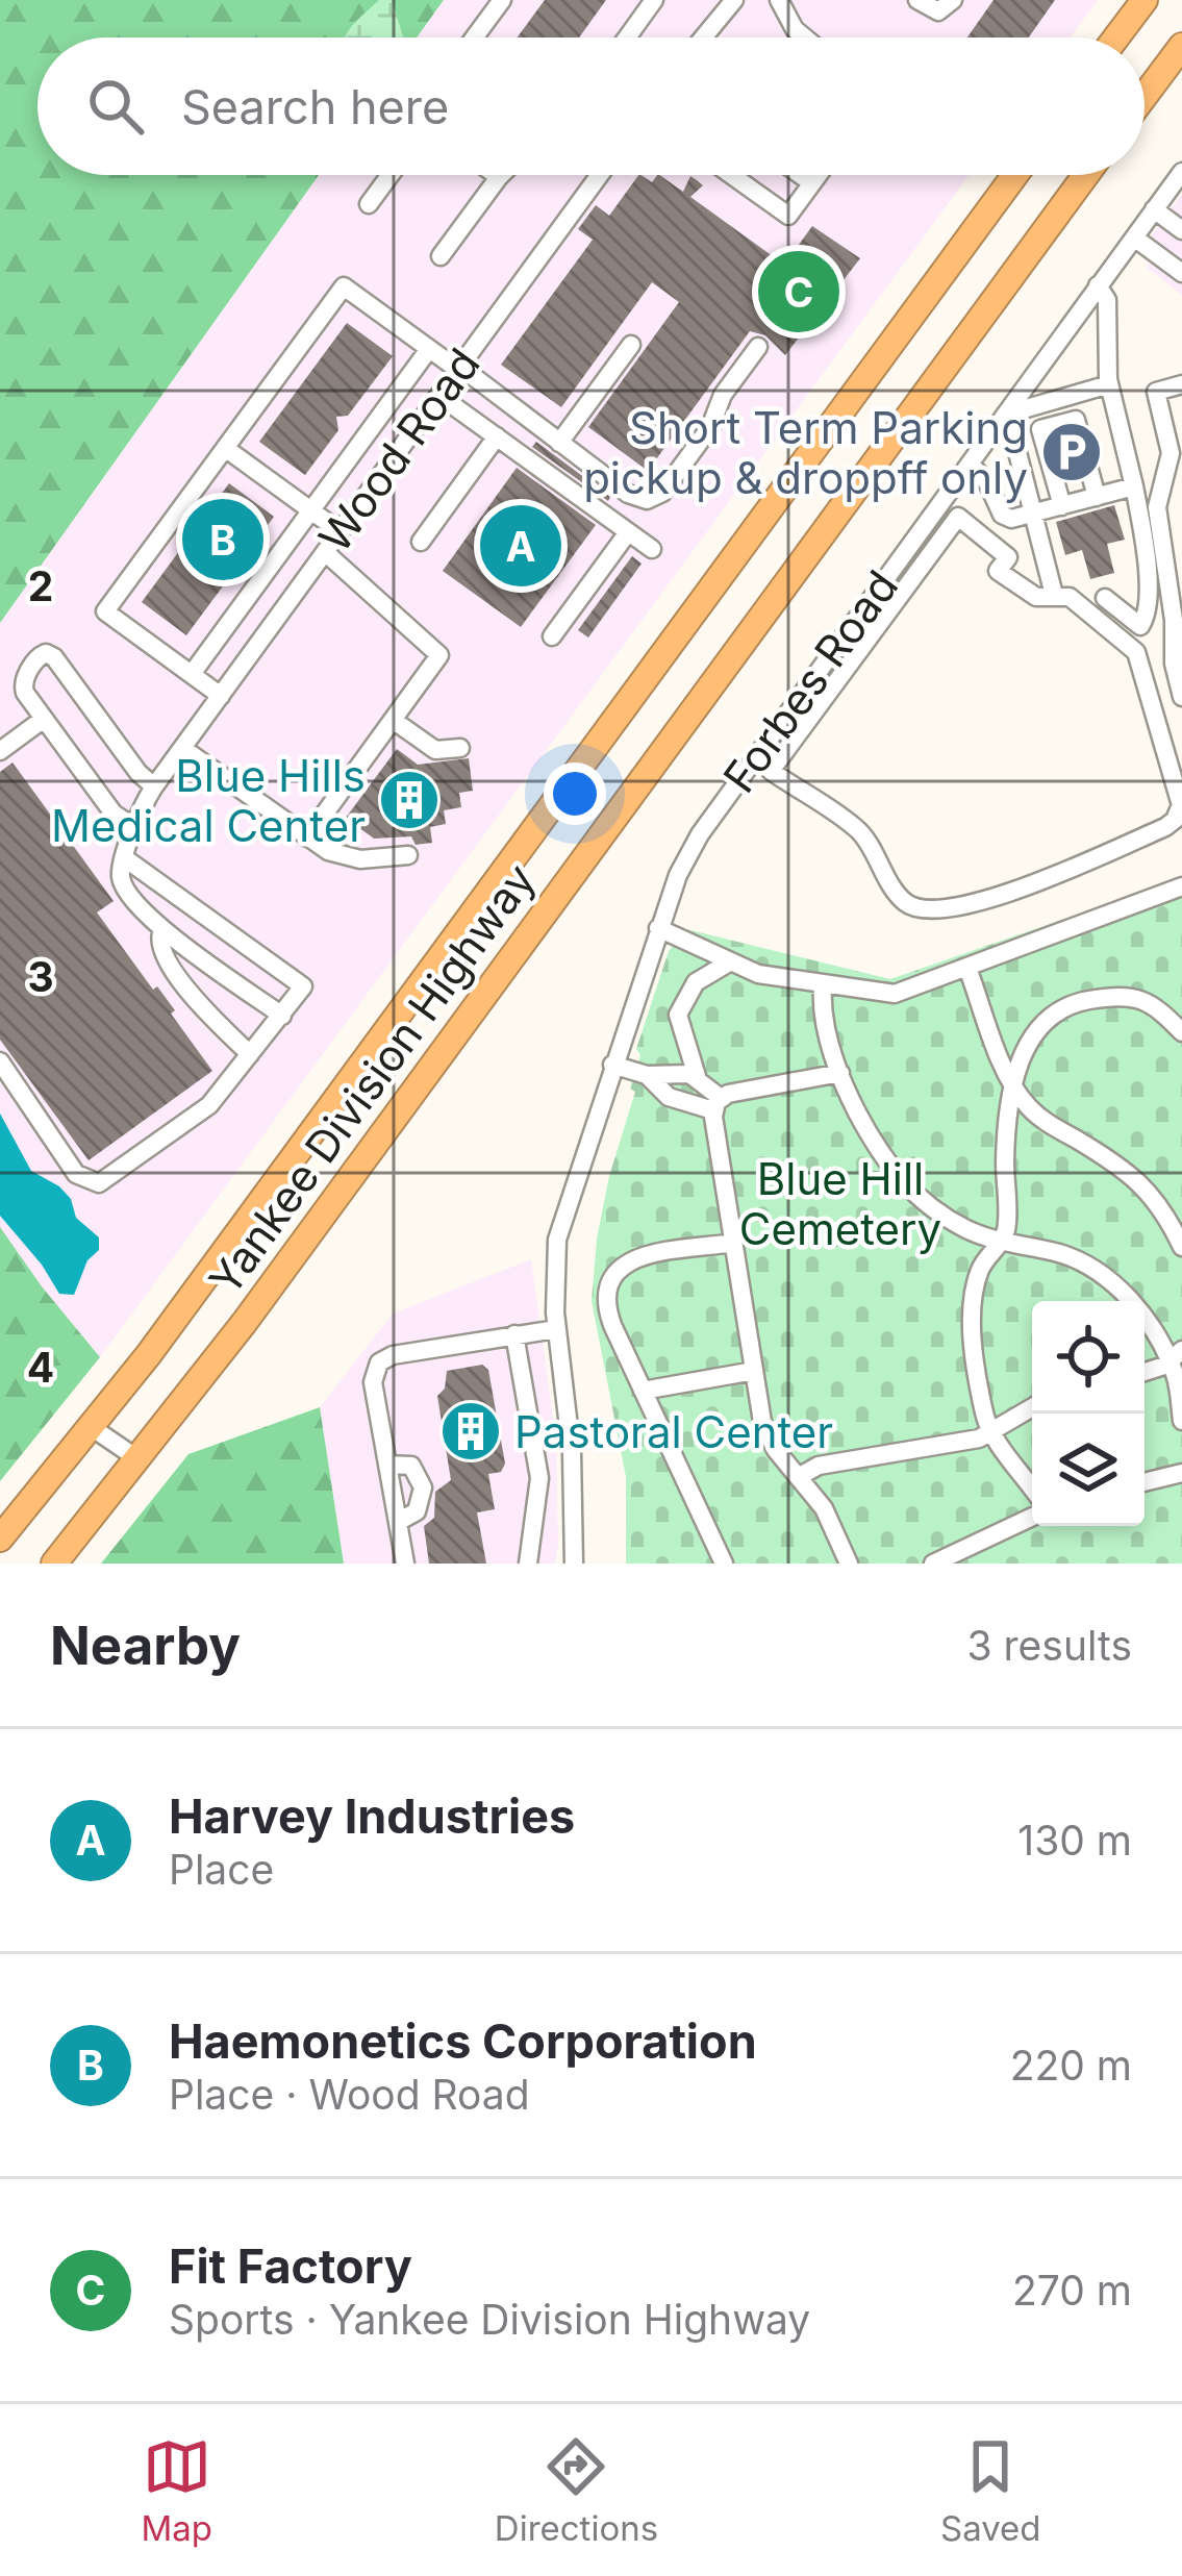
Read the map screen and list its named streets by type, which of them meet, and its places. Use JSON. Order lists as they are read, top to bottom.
{
  "streets": {
    "highway": ["Yankee Division Highway"],
    "street": ["Wood Road", "Forbes Road"]
  },
  "parks": ["Blue Hill Cemetery"],
  "places": {
    "parking": ["Short Term Parking pickup & droppff only"],
    "building": ["Blue Hills Medical Center", "Pastoral Center"]
  },
  "page": {
    "search": "Search here",
    "pins": ["C", "B", "A"],
    "heading": ["Nearby", "3 results"],
    "list": [
      {
        "mark": "A",
        "name": "Harvey Industries",
        "note": "Place",
        "value": "130 m"
      },
      {
        "mark": "B",
        "name": "Haemonetics Corporation",
        "note": "Place · Wood Road",
        "value": "220 m"
      },
      {
        "mark": "C",
        "name": "Fit Factory",
        "note": "Sports · Yankee Division Highway",
        "value": "270 m"
      }
    ],
    "nav": ["Map", "Directions", "Saved"]
  },
  "grid": {
    "rows": ["2", "3", "4"]
  }
}
